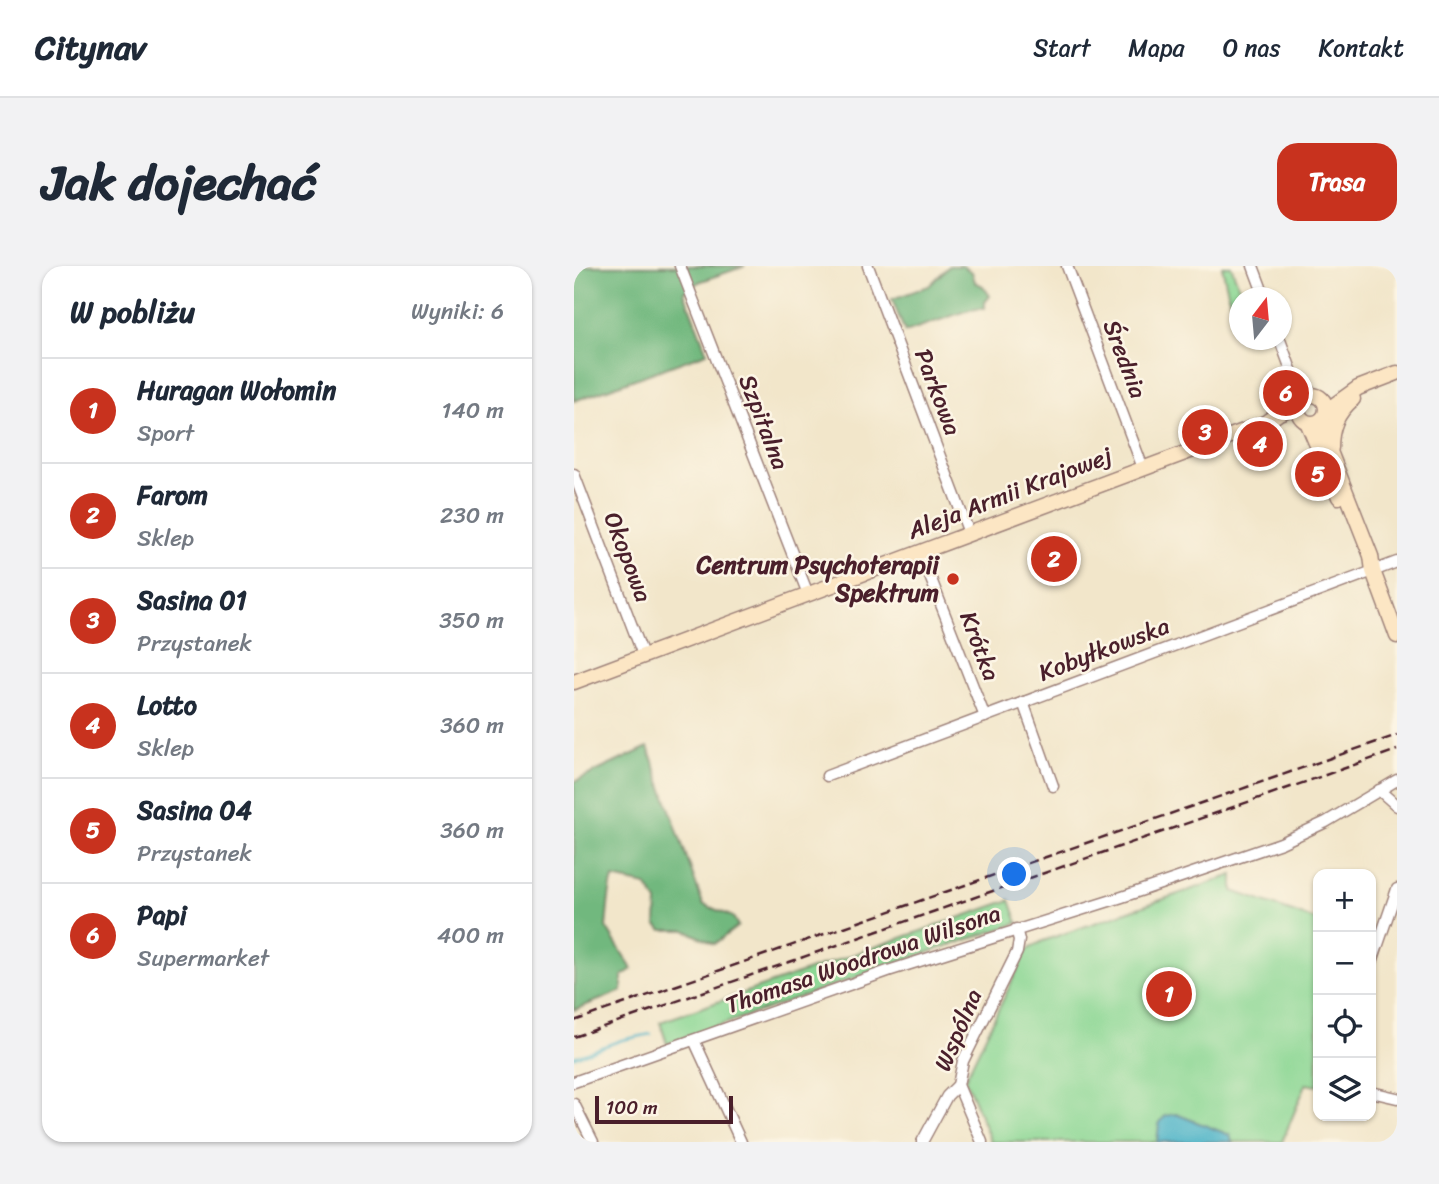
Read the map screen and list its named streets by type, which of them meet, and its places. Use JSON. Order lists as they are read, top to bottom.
{
  "streets": {
    "street": [
      "Średnia",
      "Parkowa",
      "Szpitalna",
      "Aleja Armii Krajowej",
      "Okopowa",
      "Krótka",
      "Kobyłkowska",
      "Thomasa Woodrowa Wilsona",
      "Wspólna"
    ]
  },
  "crossings": [
    ["Średnia", "Aleja Armii Krajowej"],
    ["Parkowa", "Aleja Armii Krajowej"],
    ["Szpitalna", "Aleja Armii Krajowej"],
    ["Aleja Armii Krajowej", "Okopowa"],
    ["Aleja Armii Krajowej", "Krótka"],
    ["Krótka", "Kobyłkowska"],
    ["Thomasa Woodrowa Wilsona", "Wspólna"]
  ],
  "places": ["Centrum Psychoterapii Spektrum"],
  "scale_bar": "100 m",
  "north": "top",
  "page": {
    "header": "Citynav",
    "nav": [
      "Start",
      "Mapa",
      "O nas",
      "Kontakt"
    ],
    "title": "Jak dojechać",
    "buttons": "Trasa",
    "heading": ["W pobliżu", "Wyniki: 6"],
    "list": [
      {
        "mark": "1",
        "name": "Huragan Wołomin",
        "note": "Sport",
        "value": "140 m"
      },
      {
        "mark": "2",
        "name": "Farom",
        "note": "Sklep",
        "value": "230 m"
      },
      {
        "mark": "3",
        "name": "Sasina 01",
        "note": "Przystanek",
        "value": "350 m"
      },
      {
        "mark": "4",
        "name": "Lotto",
        "note": "Sklep",
        "value": "360 m"
      },
      {
        "mark": "5",
        "name": "Sasina 04",
        "note": "Przystanek",
        "value": "360 m"
      },
      {
        "mark": "6",
        "name": "Papi",
        "note": "Supermarket",
        "value": "400 m"
      }
    ],
    "pins": [
      "6",
      "3",
      "4",
      "5",
      "2",
      "1"
    ],
    "map_buttons": ["+", "−"],
    "scale": "100 m"
  }
}
